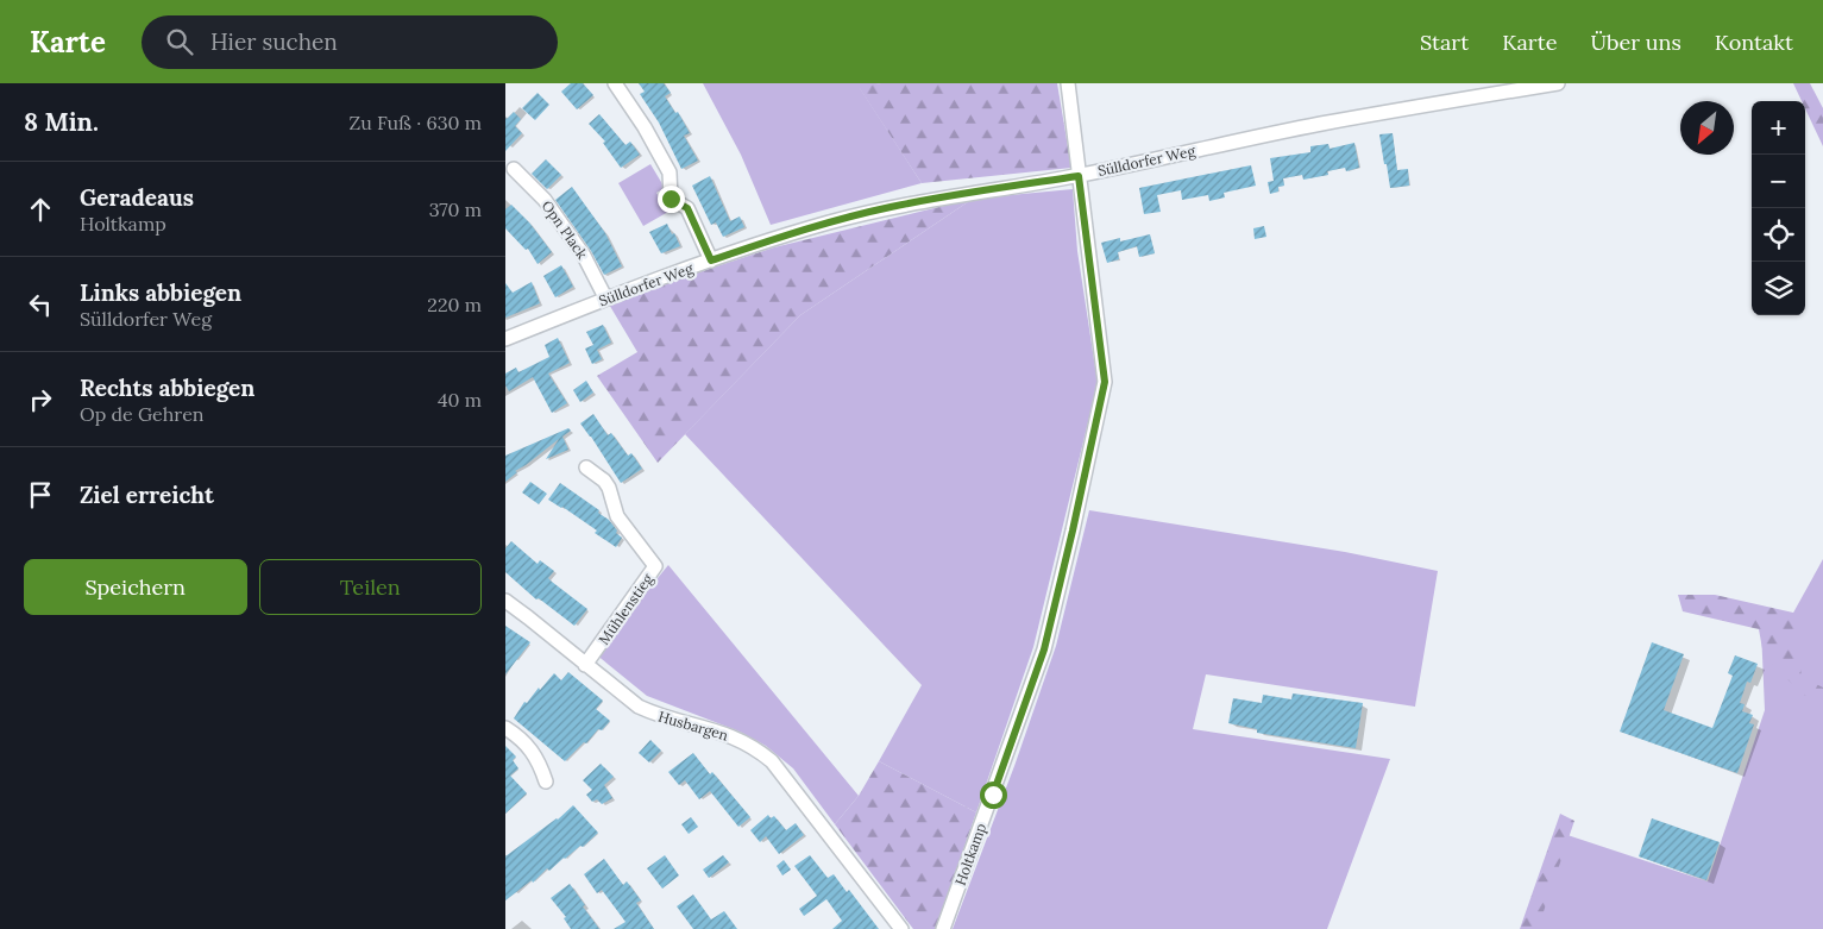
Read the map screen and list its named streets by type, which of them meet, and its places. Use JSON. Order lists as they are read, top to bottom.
{
  "streets": {
    "street": [
      "Sülldorfer Weg",
      "Opn Plack",
      "Mühlenstieg",
      "Husbargen",
      "Holtkamp"
    ]
  },
  "crossings": [
    ["Sülldorfer Weg", "Opn Plack"],
    ["Sülldorfer Weg", "Holtkamp"],
    ["Mühlenstieg", "Husbargen"]
  ],
  "north": "bottom left",
  "page": {
    "header": "Karte",
    "search": "Hier suchen",
    "nav": [
      "Start",
      "Karte",
      "Über uns",
      "Kontakt"
    ],
    "heading": ["8 Min.", "Zu Fuß · 630 m"],
    "map_buttons": ["+", "−"],
    "list": [
      ["Geradeaus", "Holtkamp", "370 m"],
      ["Links abbiegen", "Sülldorfer Weg", "220 m"],
      ["Rechts abbiegen", "Op de Gehren", "40 m"],
      "Ziel erreicht"
    ],
    "buttons": ["Speichern", "Teilen"]
  }
}
